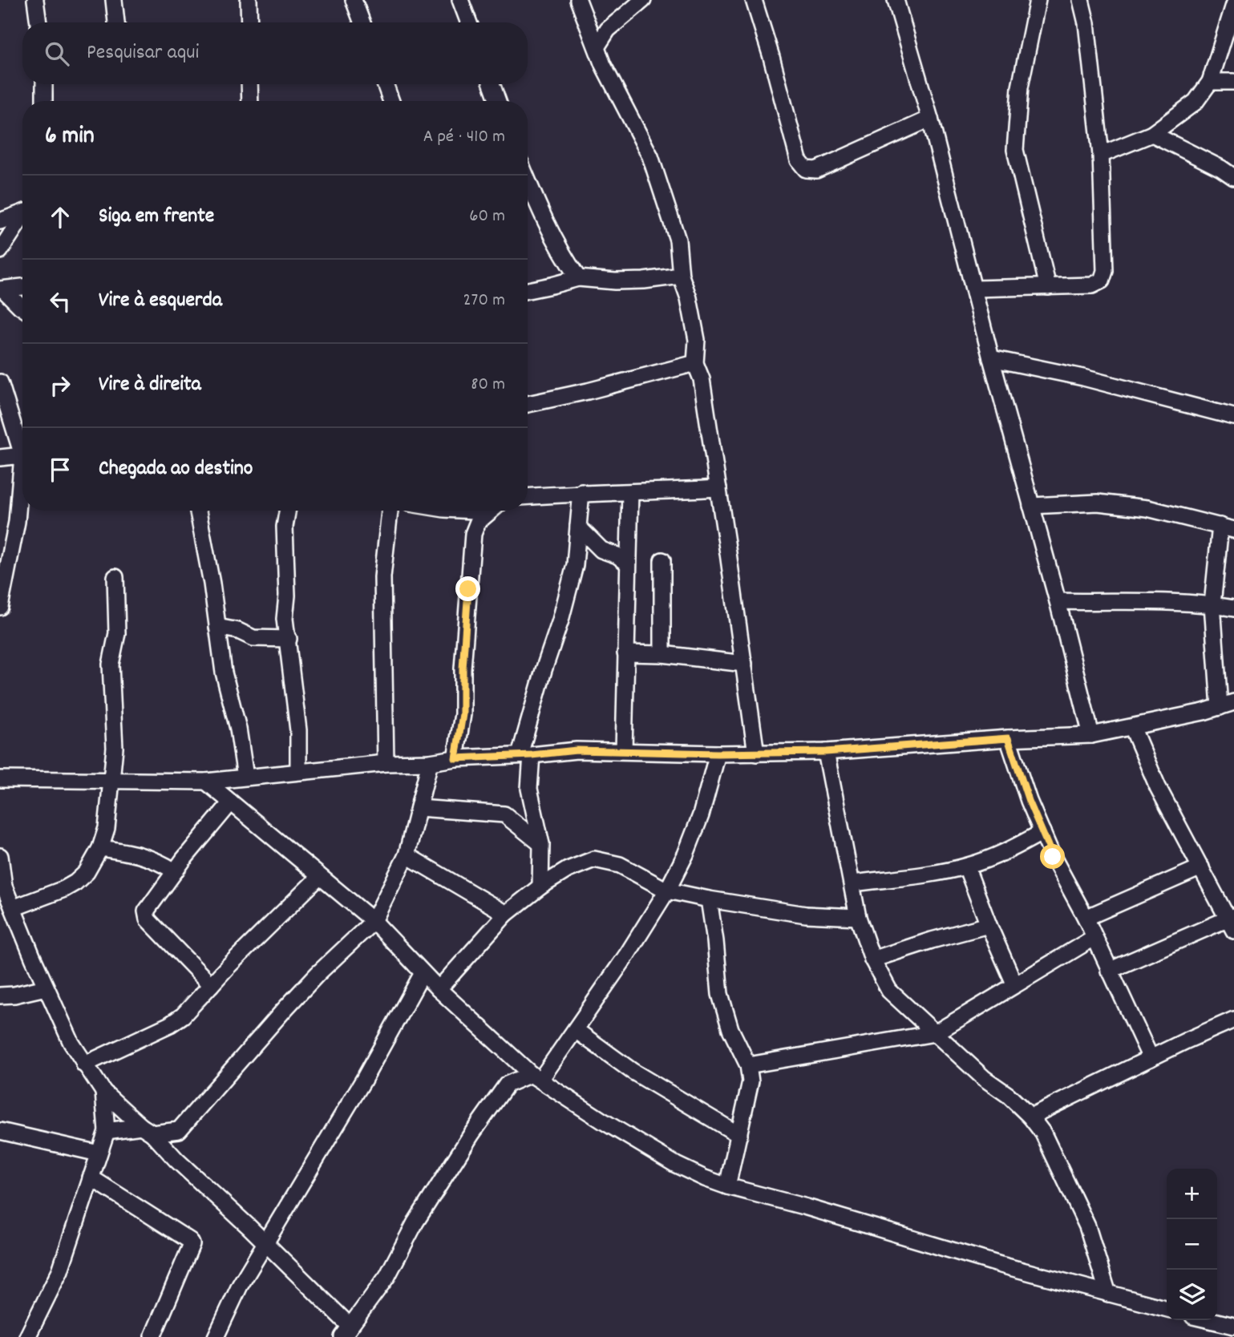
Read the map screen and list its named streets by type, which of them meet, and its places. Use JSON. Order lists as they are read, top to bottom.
{
  "page": {
    "search": "Pesquisar aqui",
    "heading": ["6 min", "A pé · 410 m"],
    "list": [
      ["Siga em frente", "60 m"],
      ["Vire à esquerda", "270 m"],
      ["Vire à direita", "80 m"],
      "Chegada ao destino"
    ],
    "map_buttons": ["+", "−"]
  }
}
